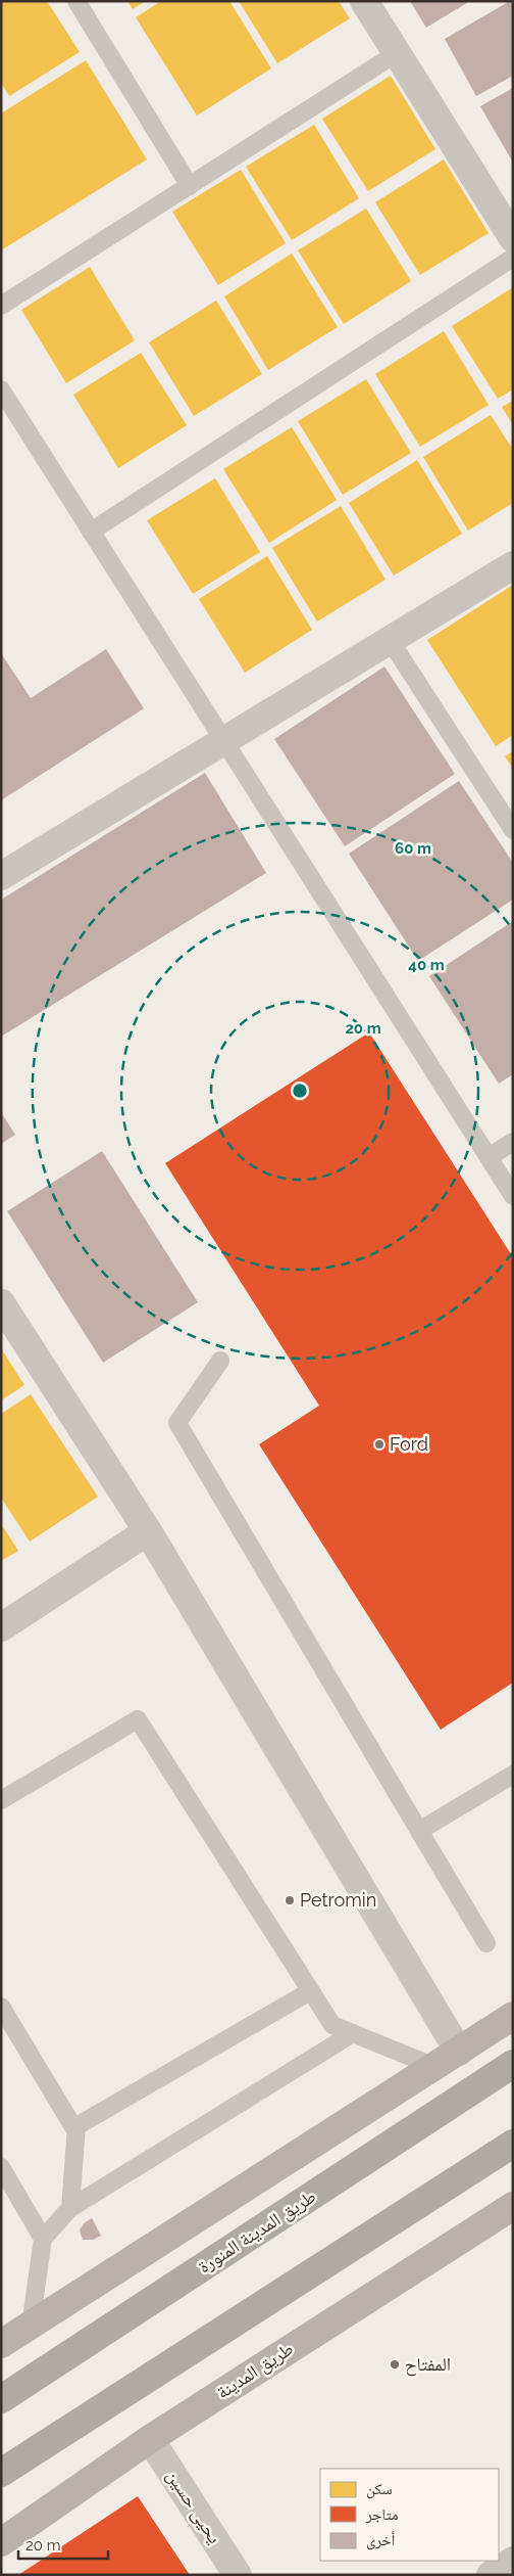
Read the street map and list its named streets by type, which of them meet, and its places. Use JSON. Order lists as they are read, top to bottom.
{
  "streets": {
    "highway": ["طريق المدينة المنورة"],
    "main road": ["طريق المدينة"],
    "street": ["يحيى حسين"]
  },
  "crossings": [
    ["طريق المدينة", "يحيى حسين"]
  ],
  "places": ["Ford", "Petromin", "المفتاح"],
  "legend": ["سكن", "متاجر", "أخرى"],
  "scale_bar": "20 m",
  "rings": ["60 m", "40 m", "20 m"]
}
